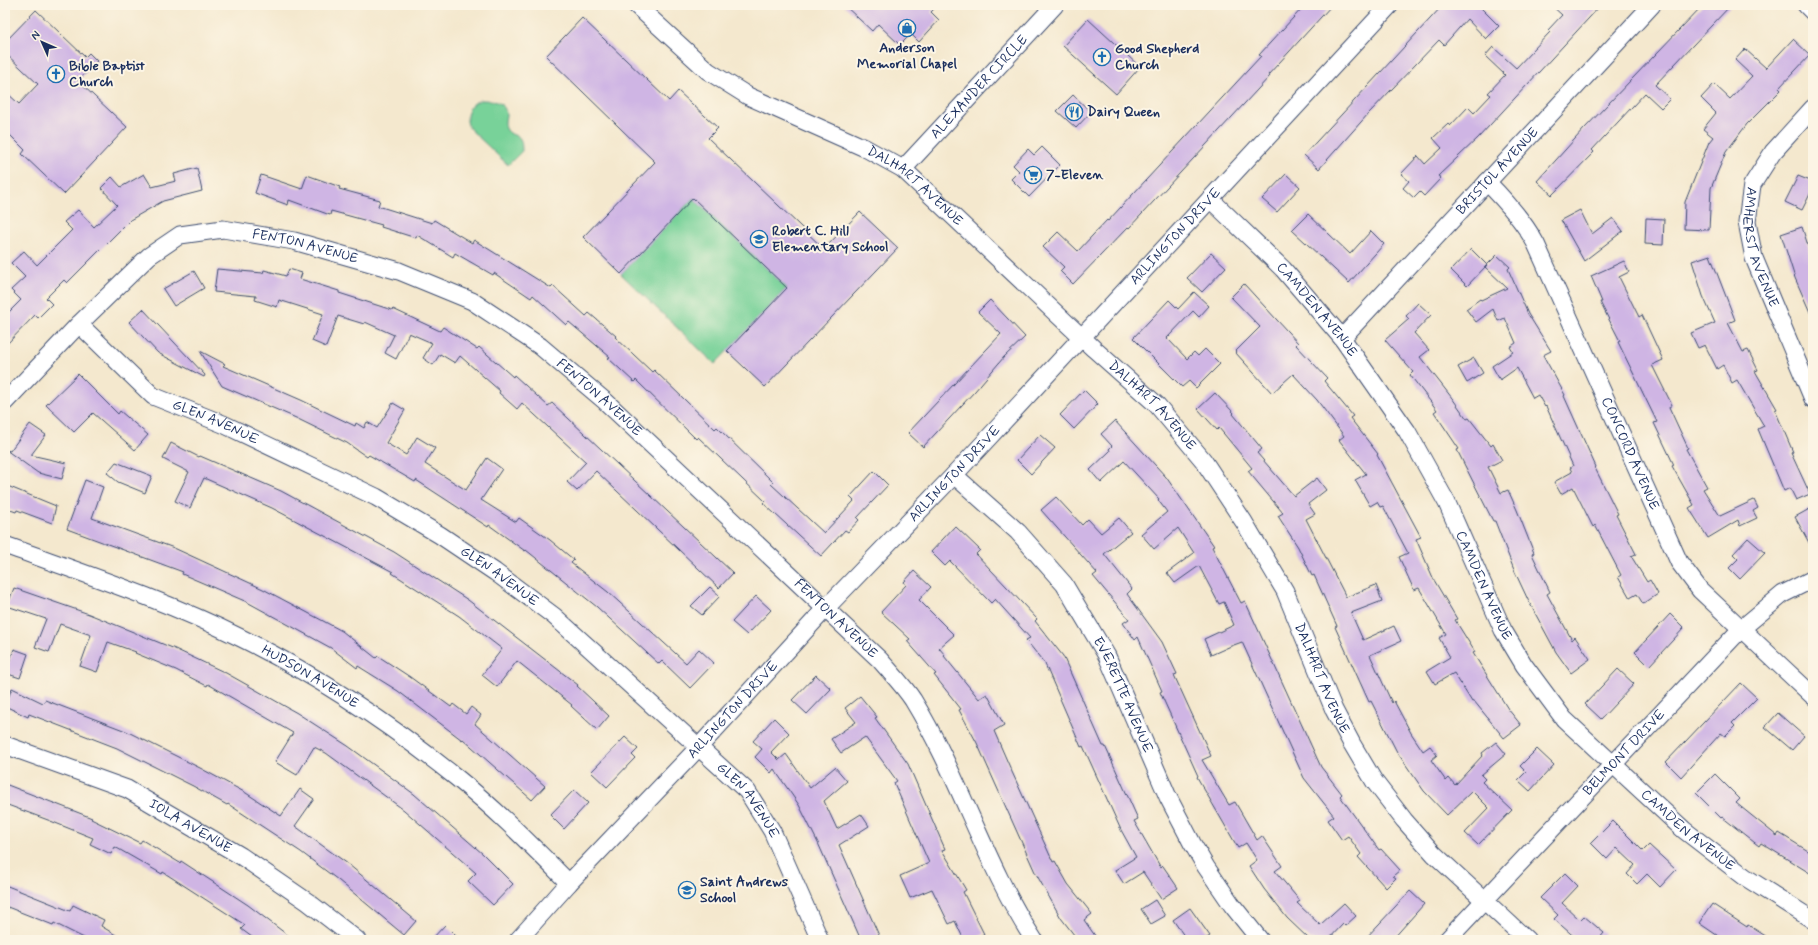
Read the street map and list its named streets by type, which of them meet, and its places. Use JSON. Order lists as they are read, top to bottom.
{
  "streets": {
    "street": [
      "ALEXANDER CIRCLE",
      "BRISTOL AVENUE",
      "DALHART AVENUE",
      "ARLINGTON DRIVE",
      "FENTON AVENUE",
      "AMHERST AVENUE",
      "CAMDEN AVENUE",
      "GLEN AVENUE",
      "CONCORD AVENUE",
      "HUDSON AVENUE",
      "EVERETTE AVENUE",
      "BELMONT DRIVE",
      "IOLA AVENUE"
    ]
  },
  "crossings": [
    ["ALEXANDER CIRCLE", "DALHART AVENUE"],
    ["BRISTOL AVENUE", "CAMDEN AVENUE"],
    ["BRISTOL AVENUE", "CONCORD AVENUE"],
    ["DALHART AVENUE", "ARLINGTON DRIVE"],
    ["DALHART AVENUE", "BELMONT DRIVE"],
    ["ARLINGTON DRIVE", "FENTON AVENUE"],
    ["ARLINGTON DRIVE", "CAMDEN AVENUE"],
    ["ARLINGTON DRIVE", "GLEN AVENUE"],
    ["ARLINGTON DRIVE", "HUDSON AVENUE"],
    ["ARLINGTON DRIVE", "EVERETTE AVENUE"],
    ["FENTON AVENUE", "GLEN AVENUE"],
    ["CAMDEN AVENUE", "BELMONT DRIVE"],
    ["CONCORD AVENUE", "BELMONT DRIVE"]
  ],
  "places": {
    "shop": ["Anderson Memorial Chapel"],
    "church": ["Good Shepherd Church", "Bible Baptist Church"],
    "restaurant": ["Dairy Queen"],
    "supermarket": ["7-Eleven"],
    "school or university": ["Robert C. Hill Elementary School", "Saint Andrews School"]
  },
  "north": "top left"
}
